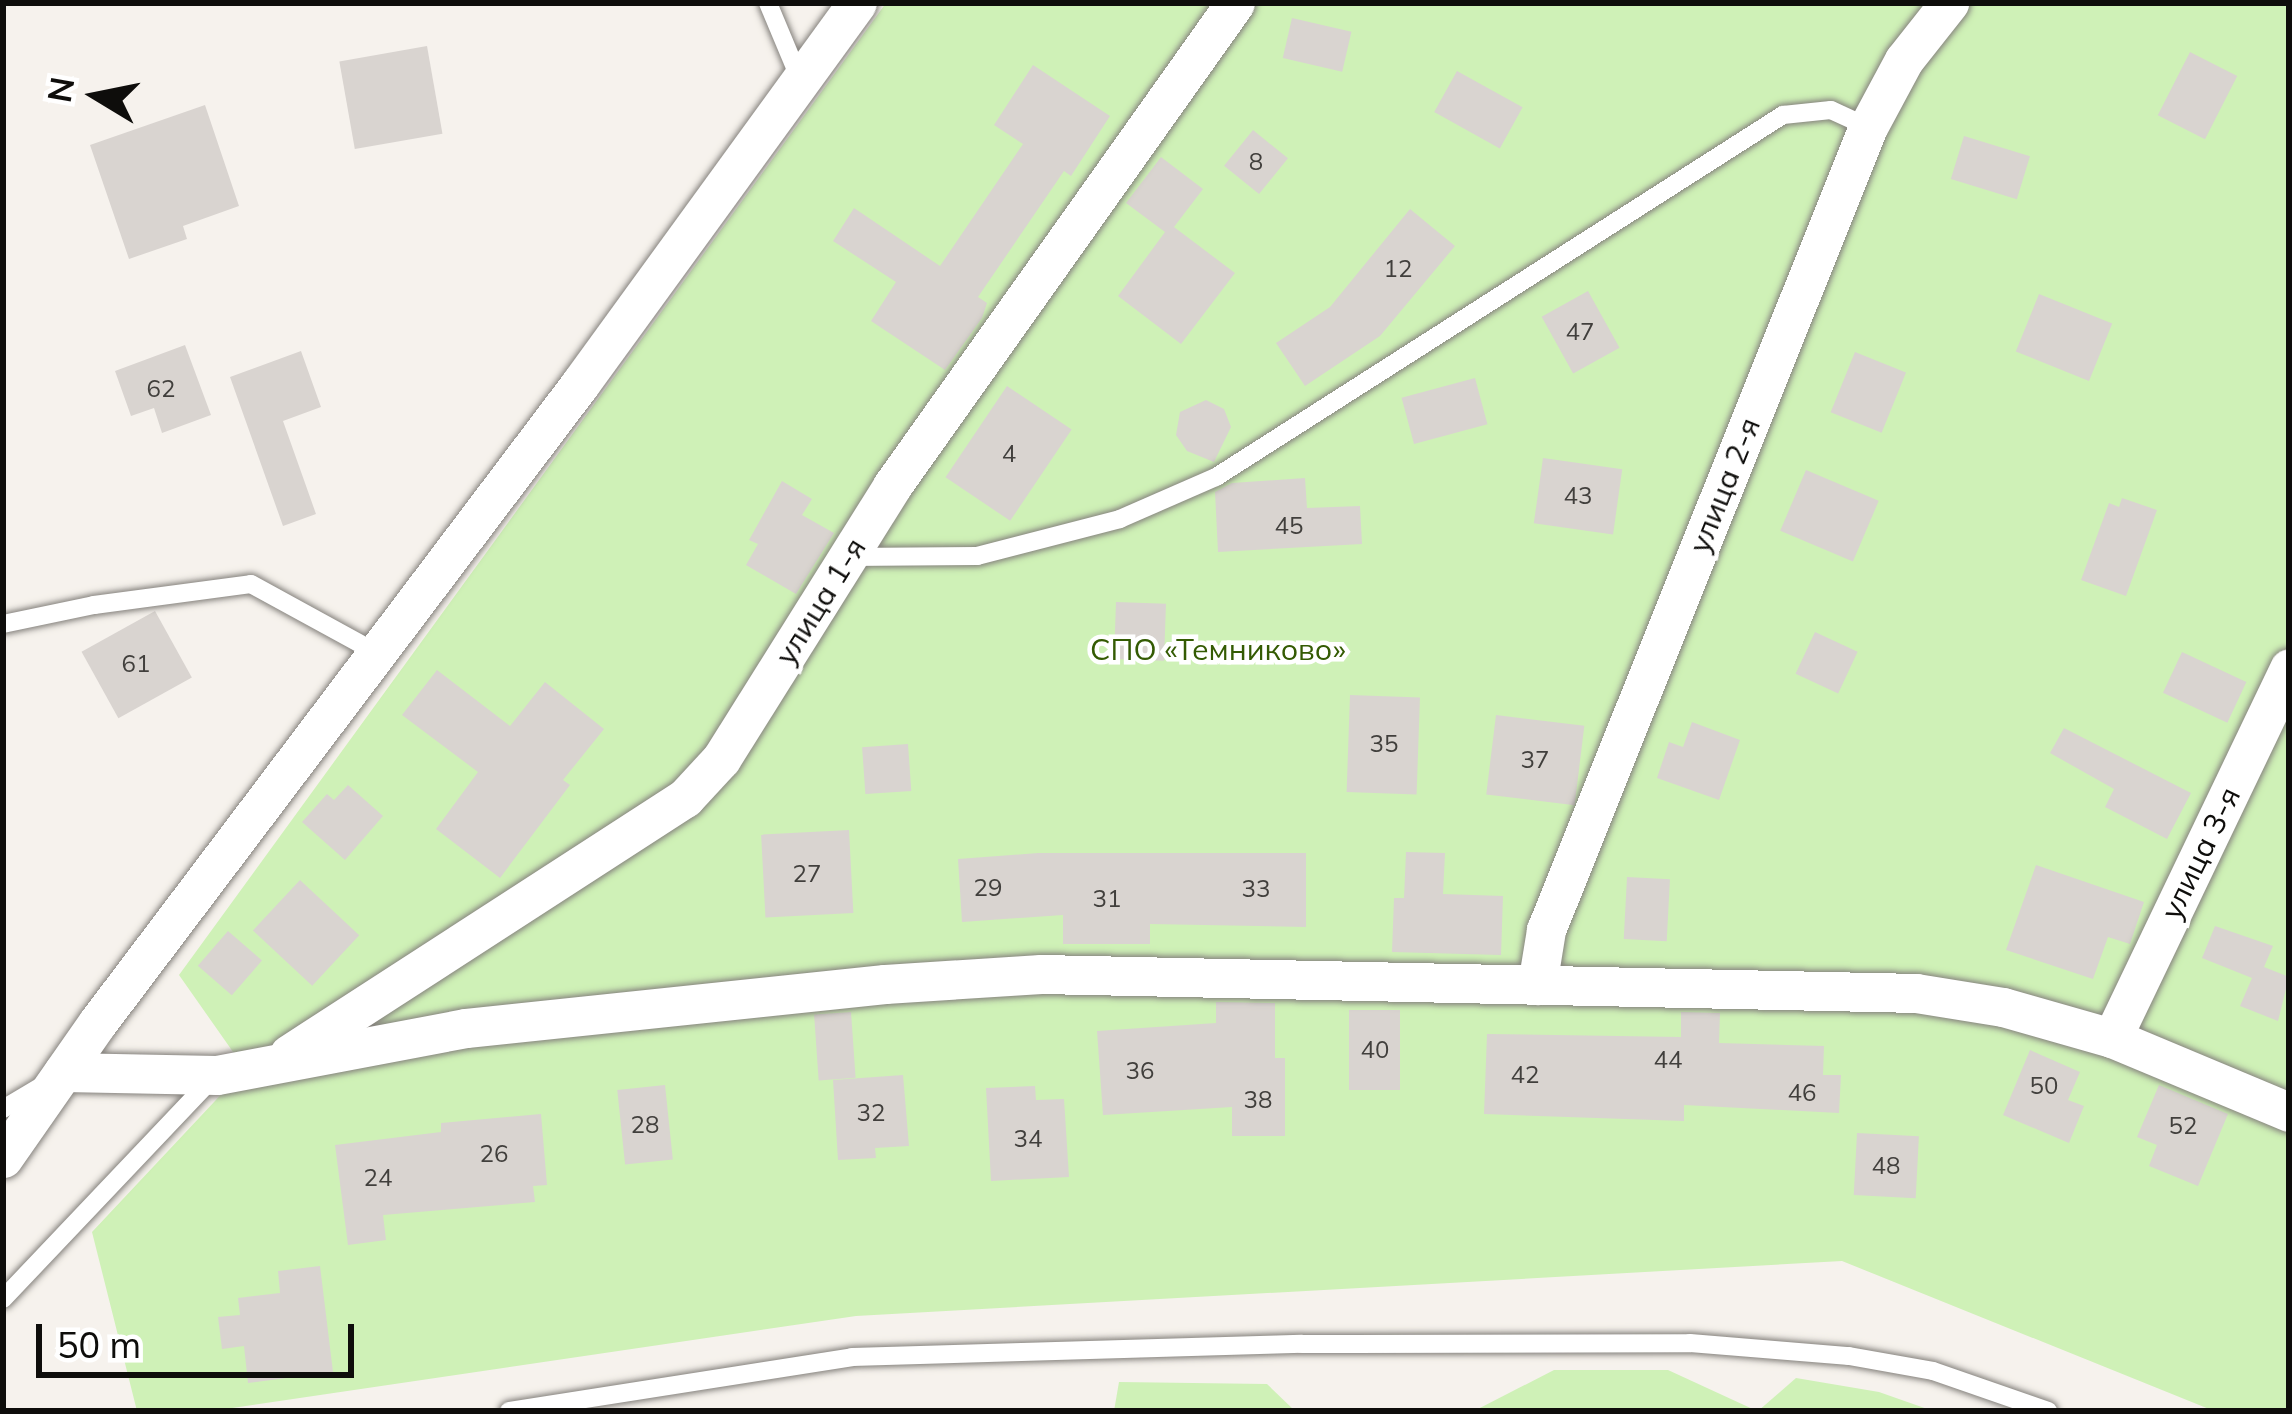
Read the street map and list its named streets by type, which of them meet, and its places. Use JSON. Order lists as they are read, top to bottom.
{
  "streets": {
    "street": ["улица 2-я", "улица 1-я", "улица 3-я"]
  },
  "parks": ["СПО «Темниково»"],
  "house_numbers": [
    "8",
    "12",
    "47",
    "62",
    "4",
    "43",
    "45",
    "61",
    "35",
    "37",
    "27",
    "29",
    "33",
    "31",
    "40",
    "44",
    "36",
    "42",
    "50",
    "46",
    "38",
    "32",
    "28",
    "52",
    "34",
    "26",
    "48",
    "24"
  ],
  "scale_bar": "50 m",
  "north": "left"
}
